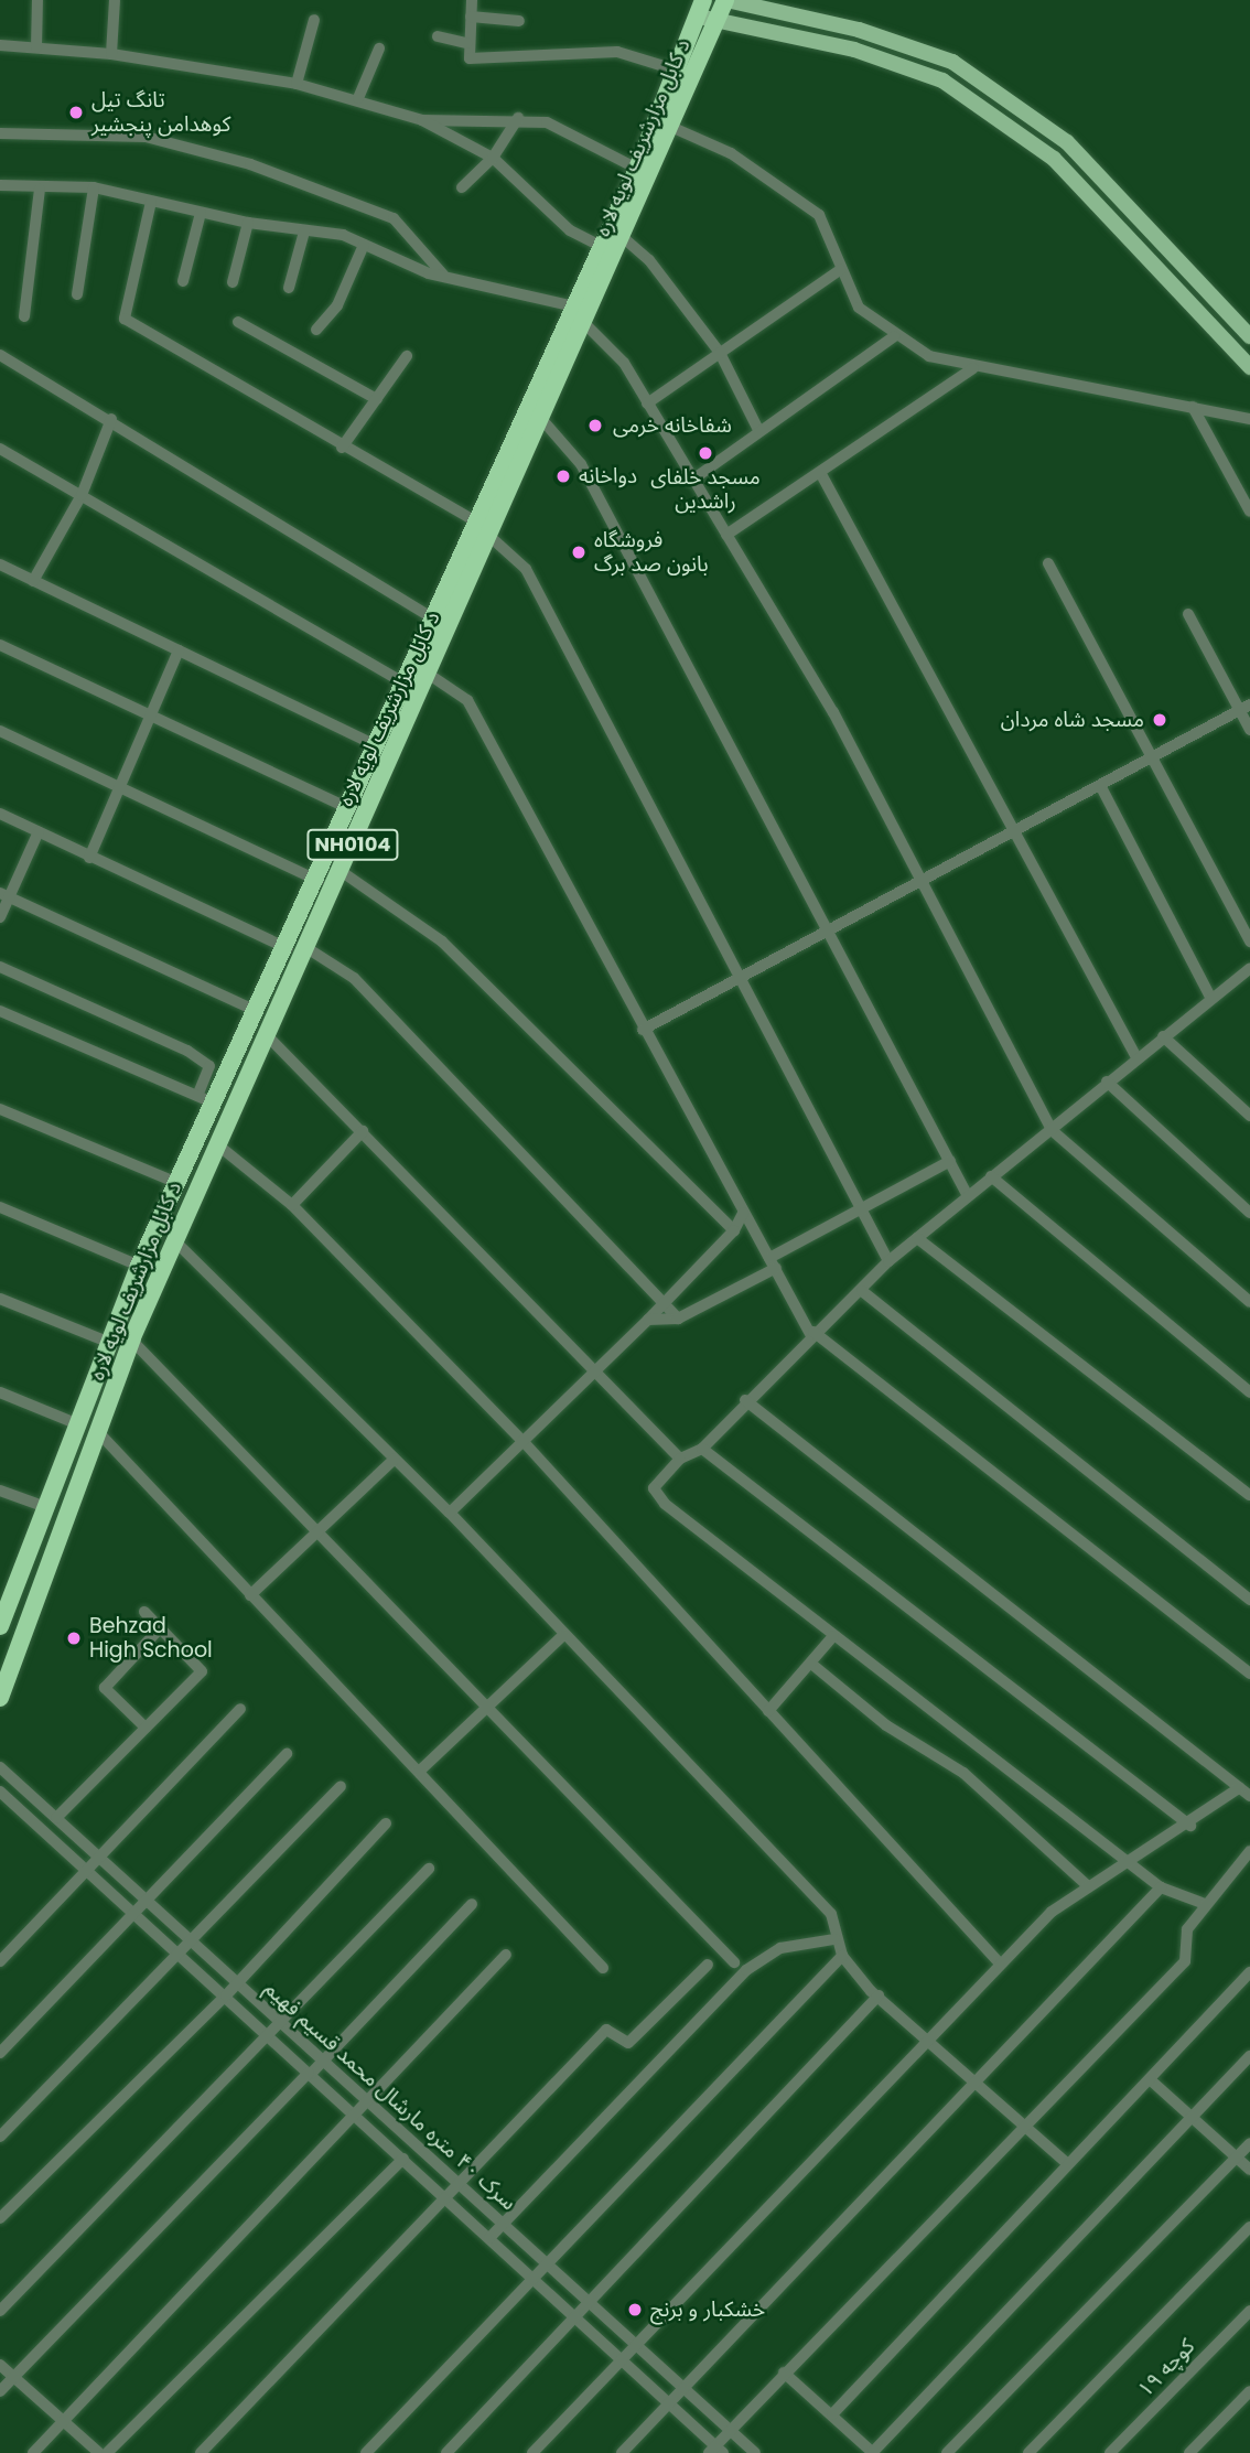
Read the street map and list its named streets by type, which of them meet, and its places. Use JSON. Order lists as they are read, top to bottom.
{
  "streets": {
    "highway": ["د کابل مزارشریف لویه لاره", "NH0104"],
    "street": ["سرک ۴۰ متره مارشال محمد قسیم فهیم", "کوچه ۱۹"]
  },
  "places": [
    "تانگ تیل کوهدامن پنجشیر",
    "شفاخانه خرمی",
    "مسجد خلفای راشدین",
    "دواخانه",
    "فروشگاه بانون صد برگ",
    "مسجد شاه مردان",
    "Behzad High School",
    "خشکبار و برنج"
  ]
}
